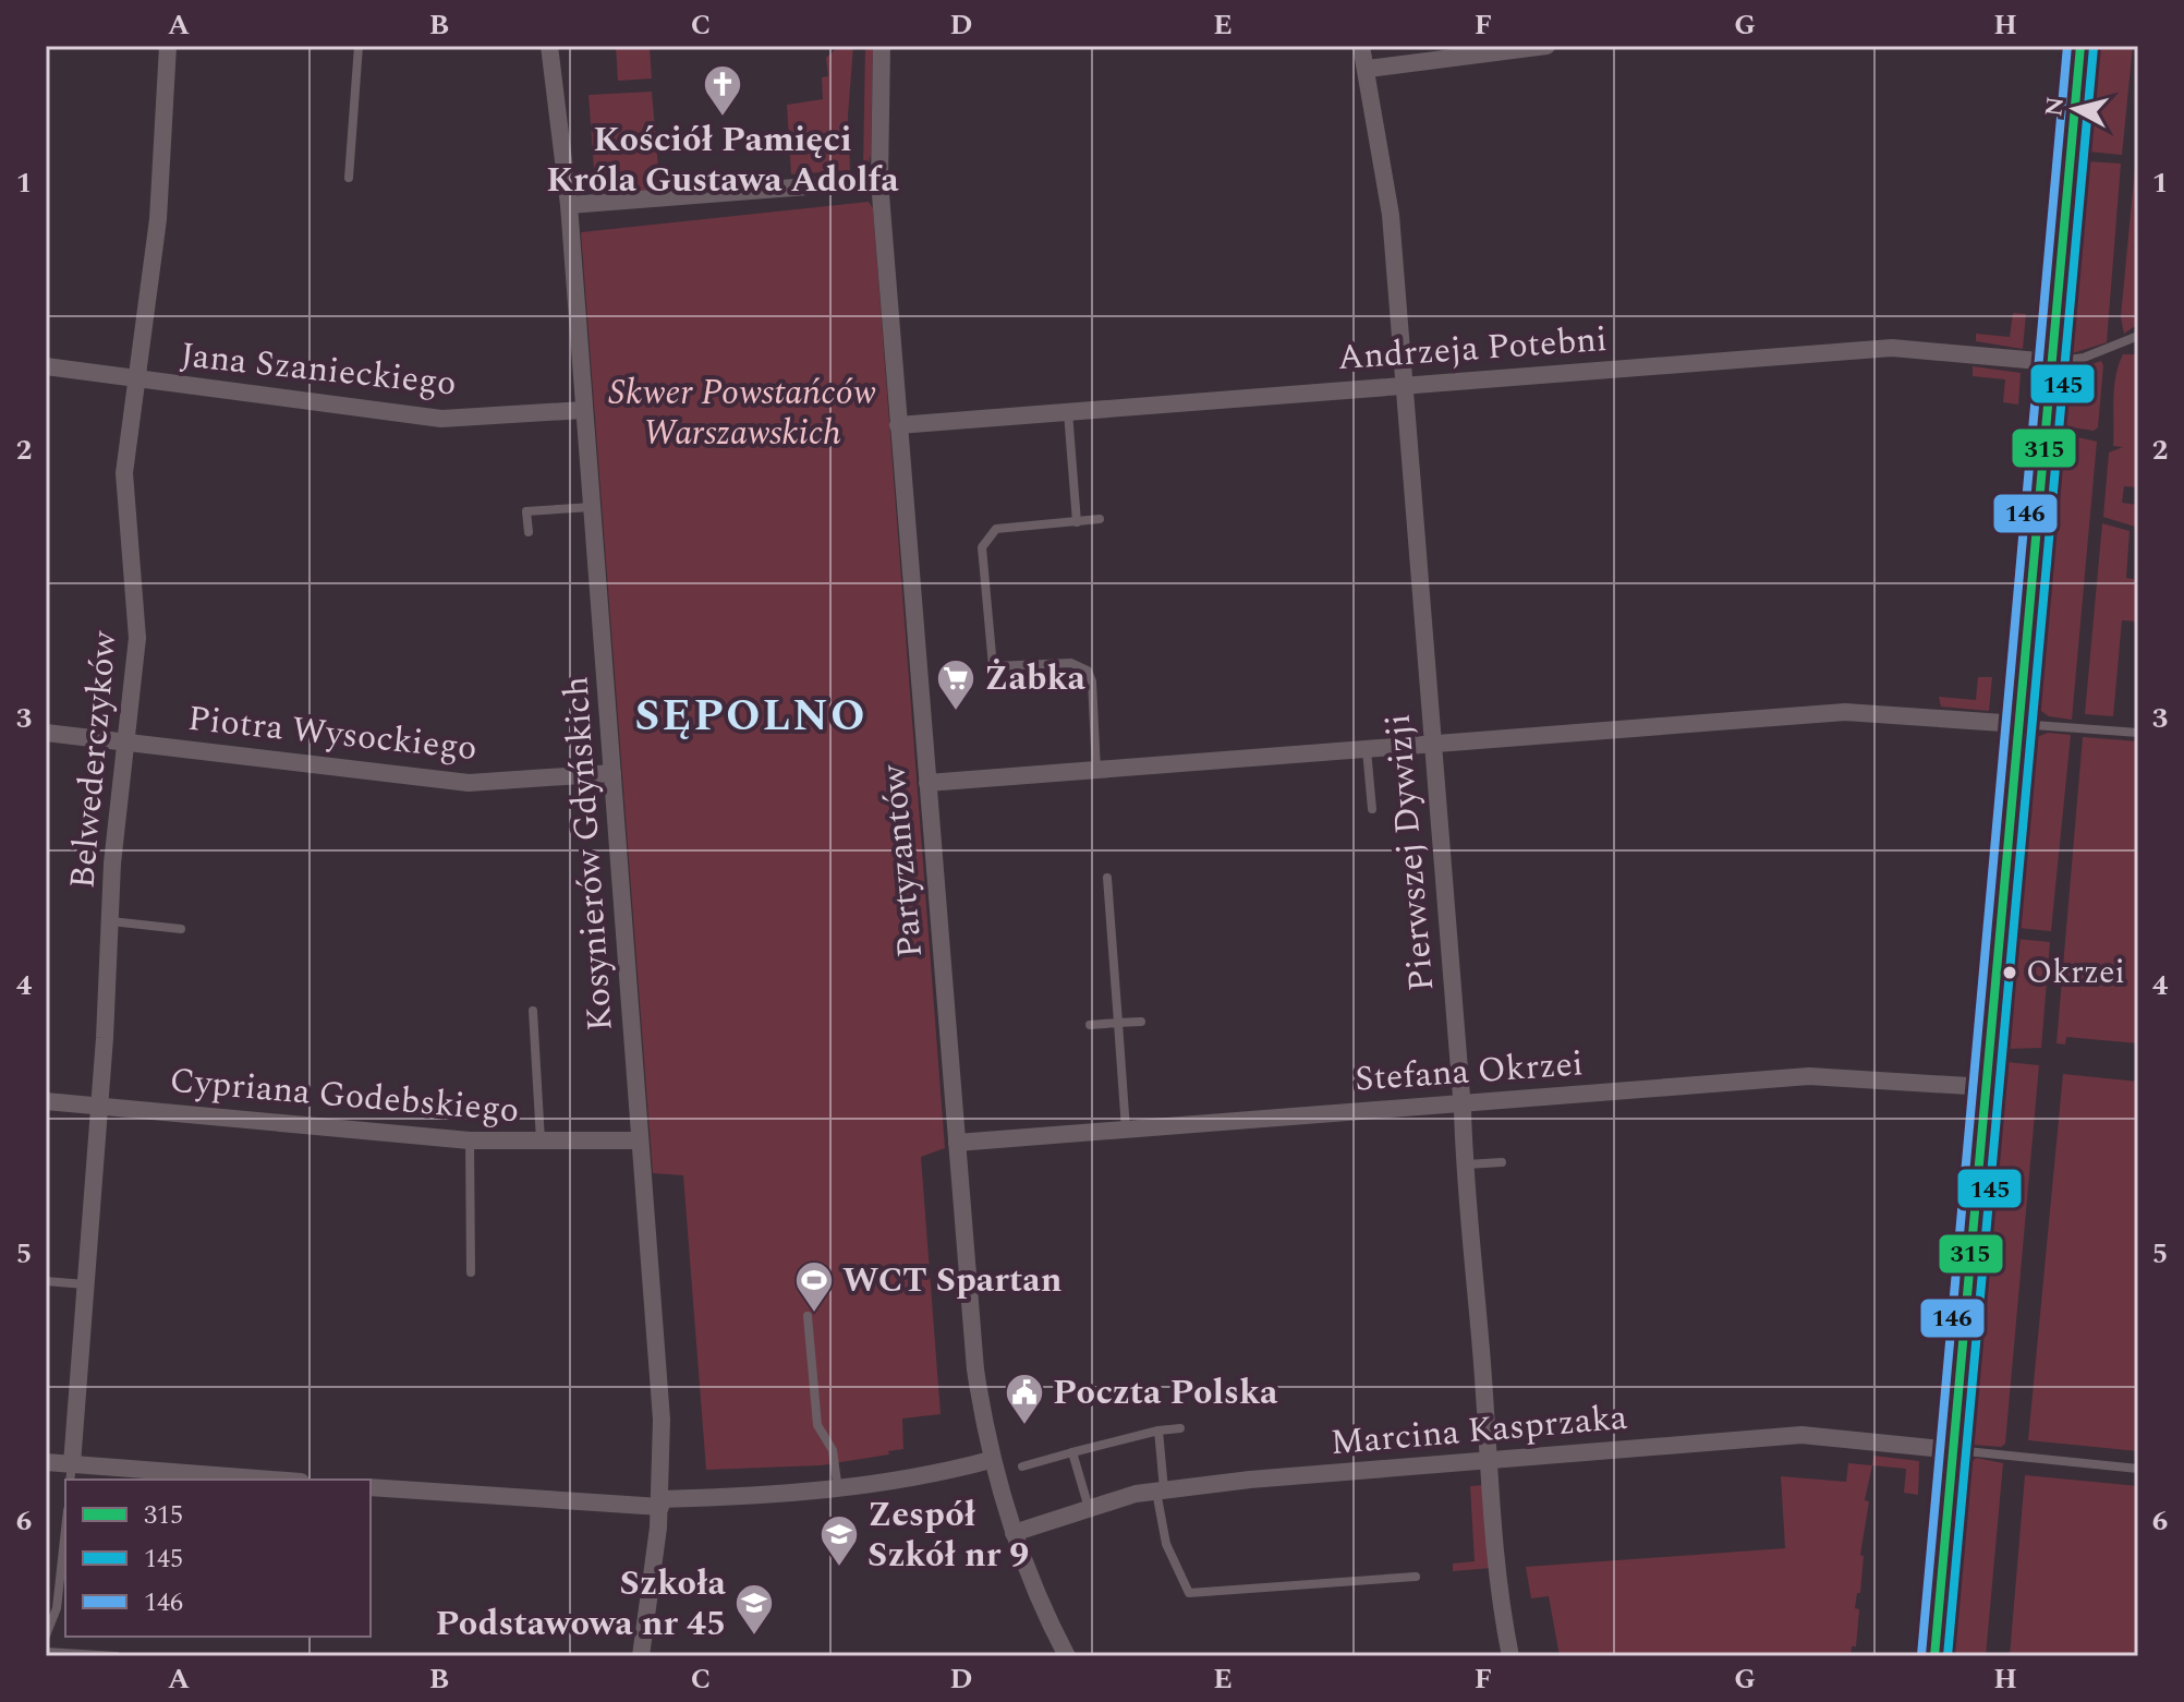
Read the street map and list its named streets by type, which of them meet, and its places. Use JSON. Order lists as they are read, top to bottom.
{
  "streets": {
    "street": [
      "Andrzeja Potebni",
      "Jana Szanieckiego",
      "Piotra Wysockiego",
      "Belwederczyków",
      "Pierwszej Dywizji",
      "Kosynierów Gdyńskich",
      "Partyzantów",
      "Stefana Okrzei",
      "Cypriana Godebskiego",
      "Marcina Kasprzaka"
    ]
  },
  "crossings": [
    ["Andrzeja Potebni", "Pierwszej Dywizji"],
    ["Andrzeja Potebni", "Partyzantów"],
    ["Jana Szanieckiego", "Belwederczyków"],
    ["Jana Szanieckiego", "Kosynierów Gdyńskich"],
    ["Piotra Wysockiego", "Belwederczyków"],
    ["Piotra Wysockiego", "Kosynierów Gdyńskich"],
    ["Belwederczyków", "Cypriana Godebskiego"],
    ["Pierwszej Dywizji", "Stefana Okrzei"],
    ["Pierwszej Dywizji", "Marcina Kasprzaka"],
    ["Kosynierów Gdyńskich", "Cypriana Godebskiego"],
    ["Partyzantów", "Stefana Okrzei"],
    ["Partyzantów", "Marcina Kasprzaka"]
  ],
  "districts": ["SĘPOLNO"],
  "parks": ["Skwer Powstańców Warszawskich"],
  "places": {
    "church": ["Kościół Pamięci Króla Gustawa Adolfa"],
    "supermarket": ["Żabka"],
    "other": ["Okrzei"],
    "sports": ["WCT Spartan"],
    "public building": ["Poczta Polska"],
    "school or university": ["Zespół Szkół nr 9", "Szkoła Podstawowa nr 45"]
  },
  "lines": ["transit line 315", "transit line 146", "transit line 145"],
  "legend": ["315", "145", "146"],
  "north": "left",
  "grid": {
    "columns": [
      "A",
      "B",
      "C",
      "D",
      "E",
      "F",
      "G",
      "H"
    ],
    "rows": [
      "1",
      "2",
      "3",
      "4",
      "5",
      "6"
    ]
  }
}
